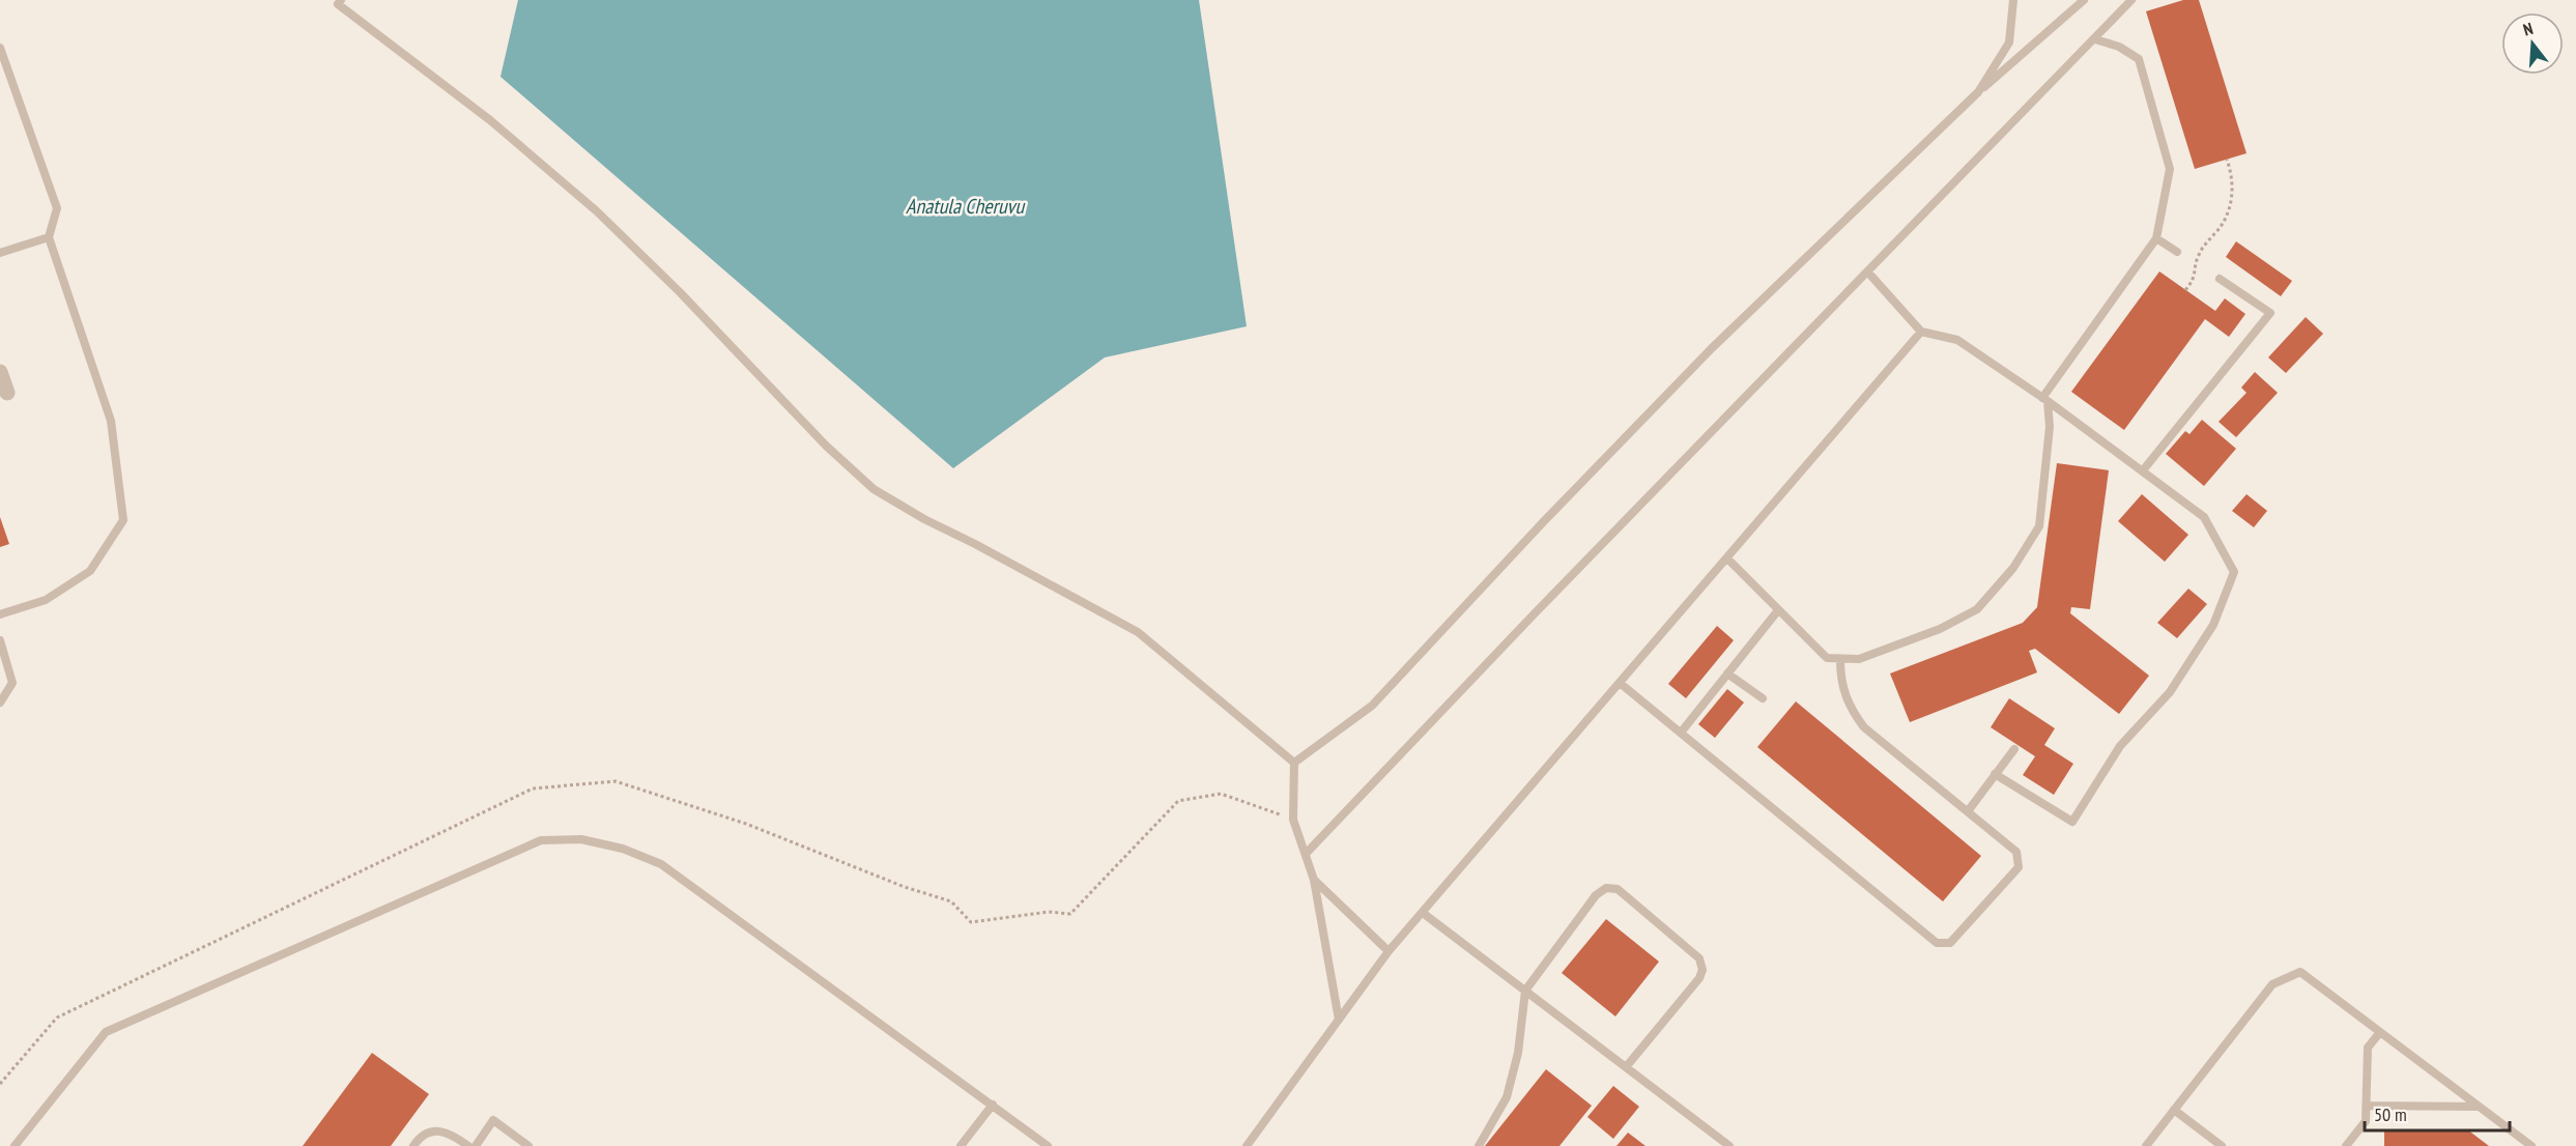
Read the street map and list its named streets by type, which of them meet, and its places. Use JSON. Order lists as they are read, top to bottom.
{
  "water": ["Anatula Cheruvu"],
  "scale_bar": "50 m",
  "north": "top"
}
